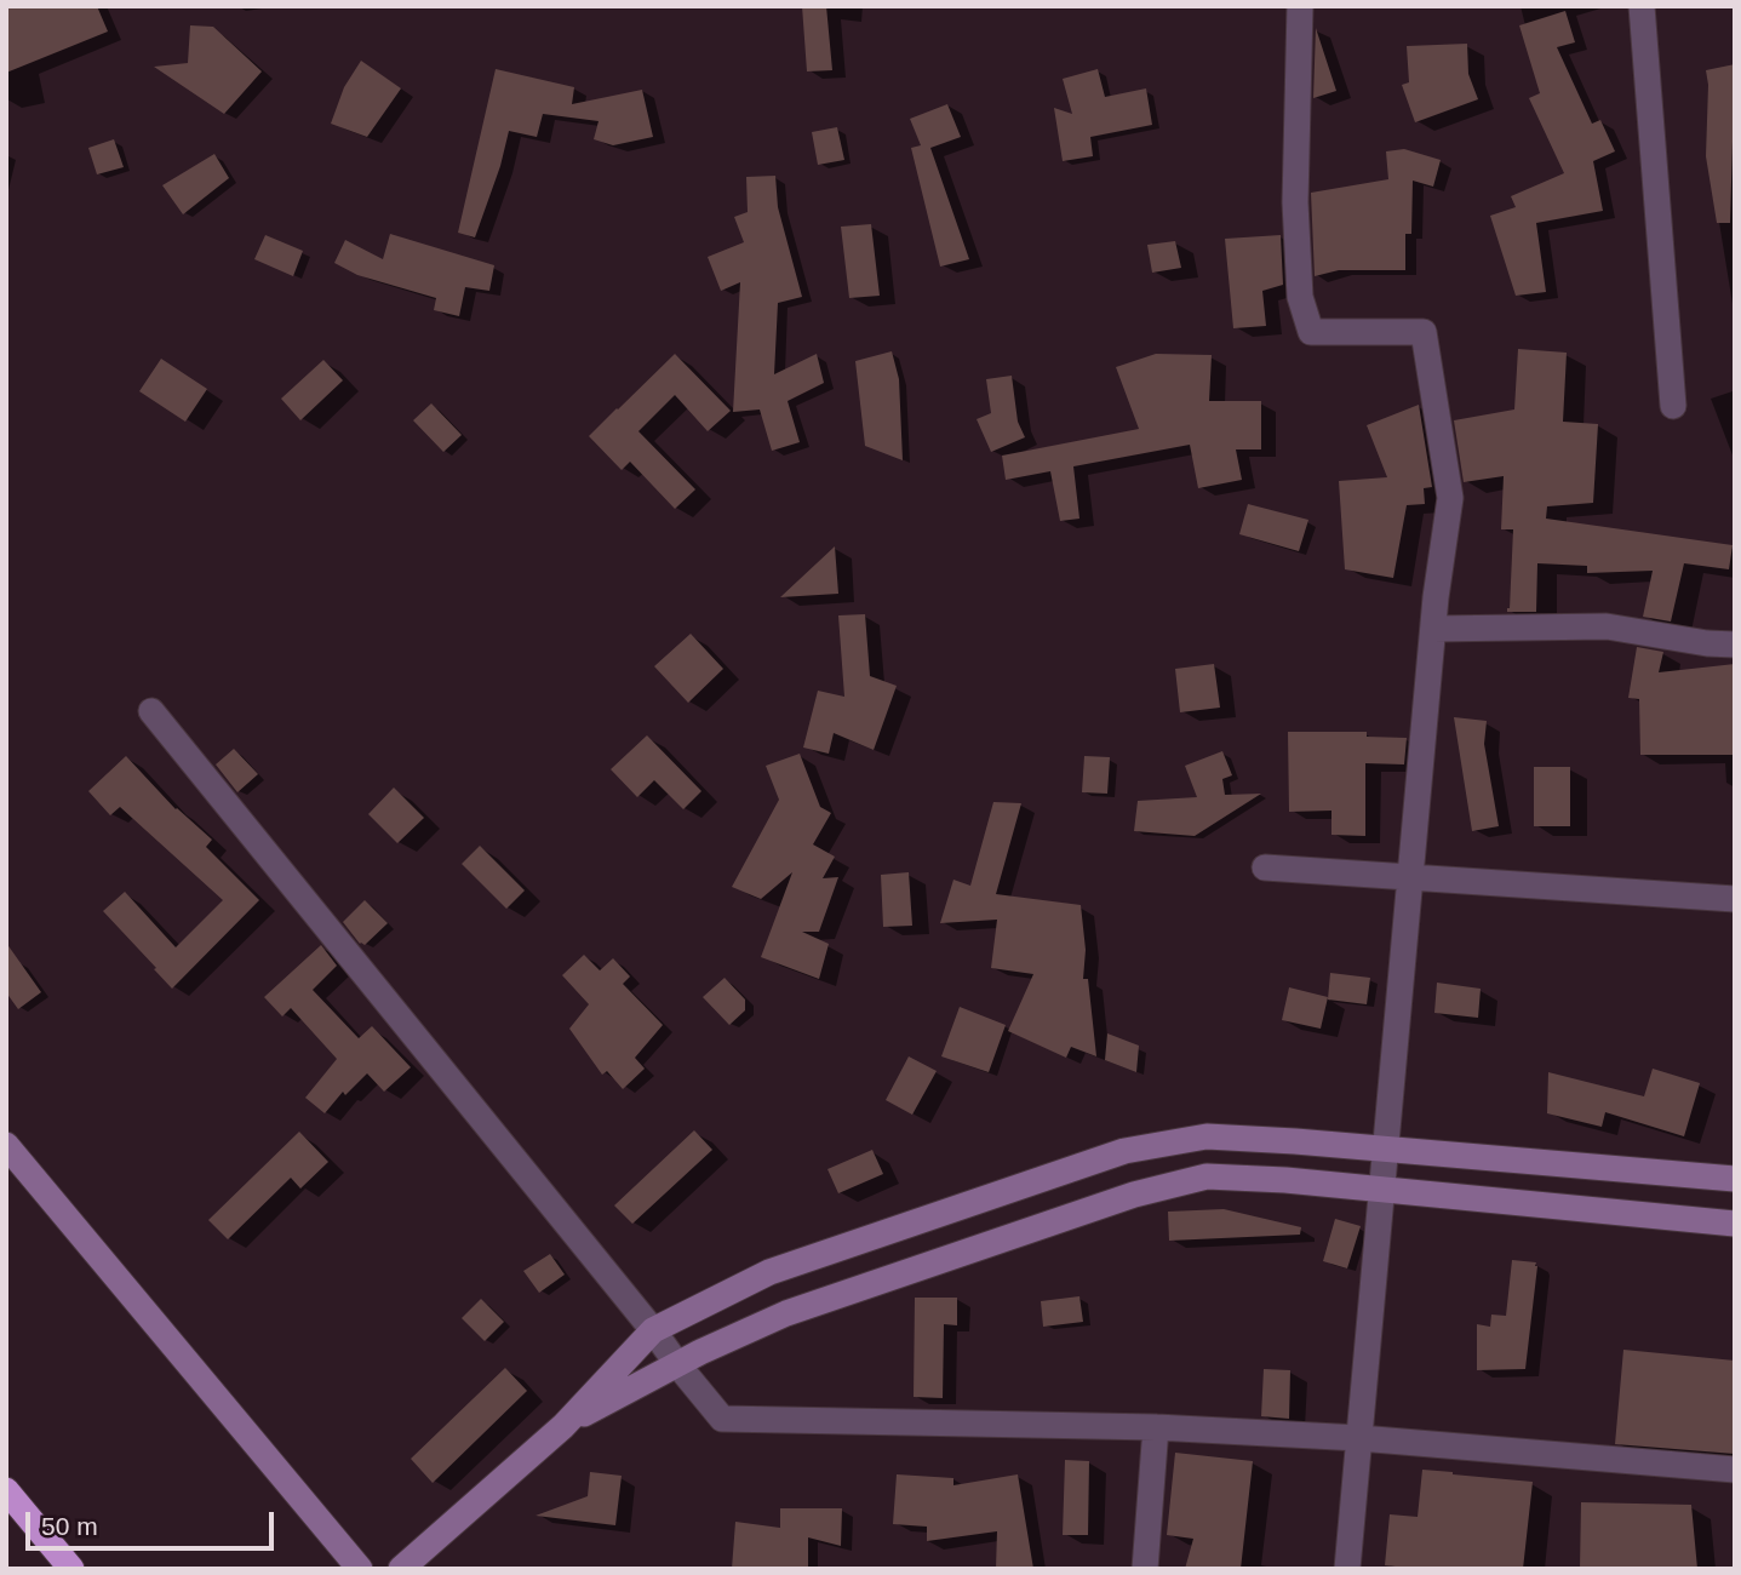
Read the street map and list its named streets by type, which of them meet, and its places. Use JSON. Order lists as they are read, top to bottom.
{
  "scale_bar": "50 m"
}
